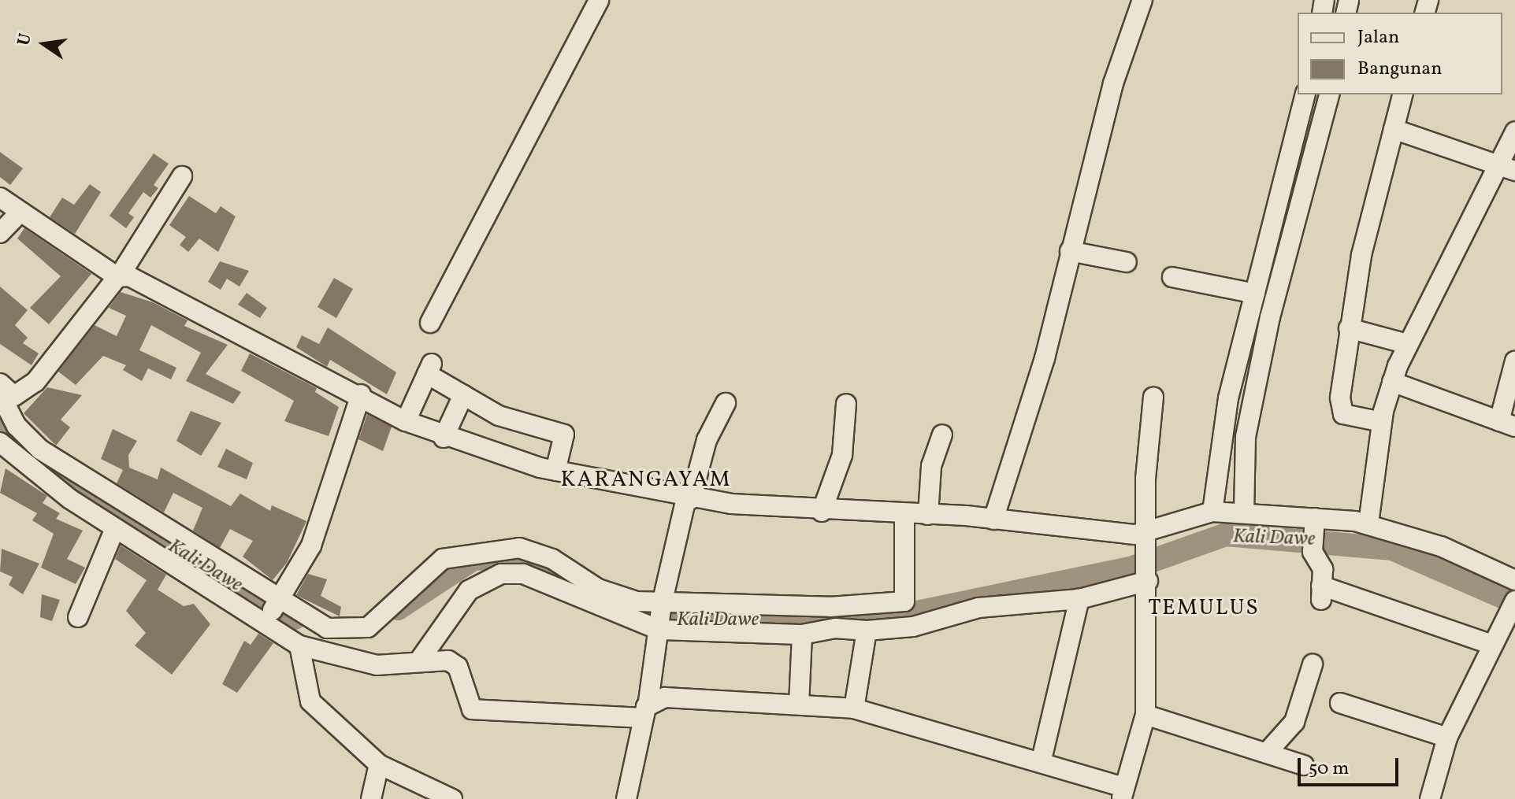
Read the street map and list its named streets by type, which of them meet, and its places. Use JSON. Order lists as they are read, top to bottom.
{
  "districts": ["KARANGAYAM", "TEMULUS"],
  "water": ["Kali Dawe"],
  "legend": ["Jalan", "Bangunan"],
  "scale_bar": "50 m",
  "north": "left"
}
